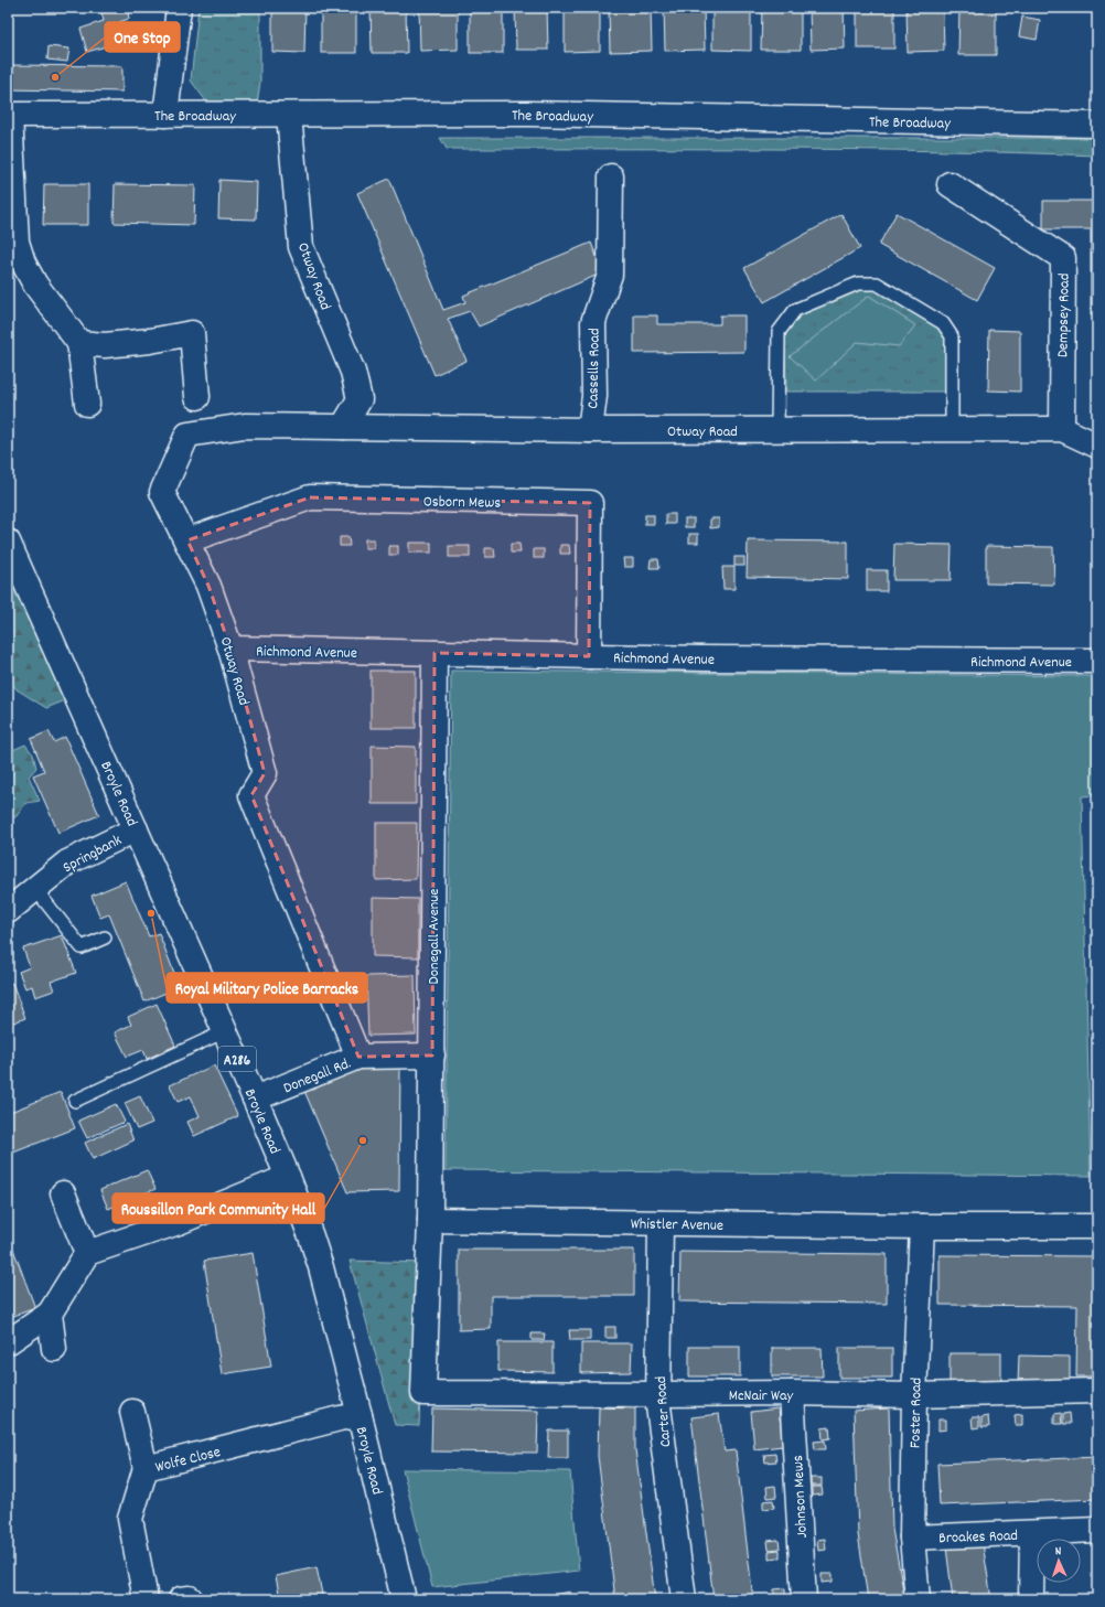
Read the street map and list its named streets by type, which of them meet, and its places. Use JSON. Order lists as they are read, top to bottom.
{
  "streets": {
    "street": [
      "The Broadway",
      "Otway Road",
      "Dempsey Road",
      "Cassells Road",
      "Osborn Mews",
      "Richmond Avenue",
      "Broyle Road",
      "Springbank",
      "Donegall Avenue",
      "A286",
      "Donegall Rd.",
      "Whistler Avenue",
      "McNair Way",
      "Carter Road",
      "Foster Road",
      "Wolfe Close",
      "Johnson Mews",
      "Broakes Road"
    ]
  },
  "crossings": [
    ["The Broadway", "Otway Road"],
    ["Otway Road", "Dempsey Road"],
    ["Otway Road", "Cassells Road"],
    ["Otway Road", "Osborn Mews"],
    ["Otway Road", "Richmond Avenue"],
    ["Otway Road", "Donegall Rd."],
    ["Osborn Mews", "Richmond Avenue"],
    ["Richmond Avenue", "Donegall Avenue"],
    ["Broyle Road", "Springbank"],
    ["Broyle Road", "Donegall Rd."],
    ["Broyle Road", "Wolfe Close"],
    ["Donegall Avenue", "Donegall Rd."],
    ["Donegall Avenue", "Whistler Avenue"],
    ["Donegall Avenue", "McNair Way"],
    ["Whistler Avenue", "McNair Way"],
    ["Whistler Avenue", "Carter Road"],
    ["Whistler Avenue", "Foster Road"],
    ["McNair Way", "Carter Road"],
    ["McNair Way", "Foster Road"],
    ["McNair Way", "Johnson Mews"],
    ["Foster Road", "Broakes Road"]
  ],
  "places": ["One Stop", "Royal Military Police Barracks", "Roussillon Park Community Hall"],
  "north": "top"
}
